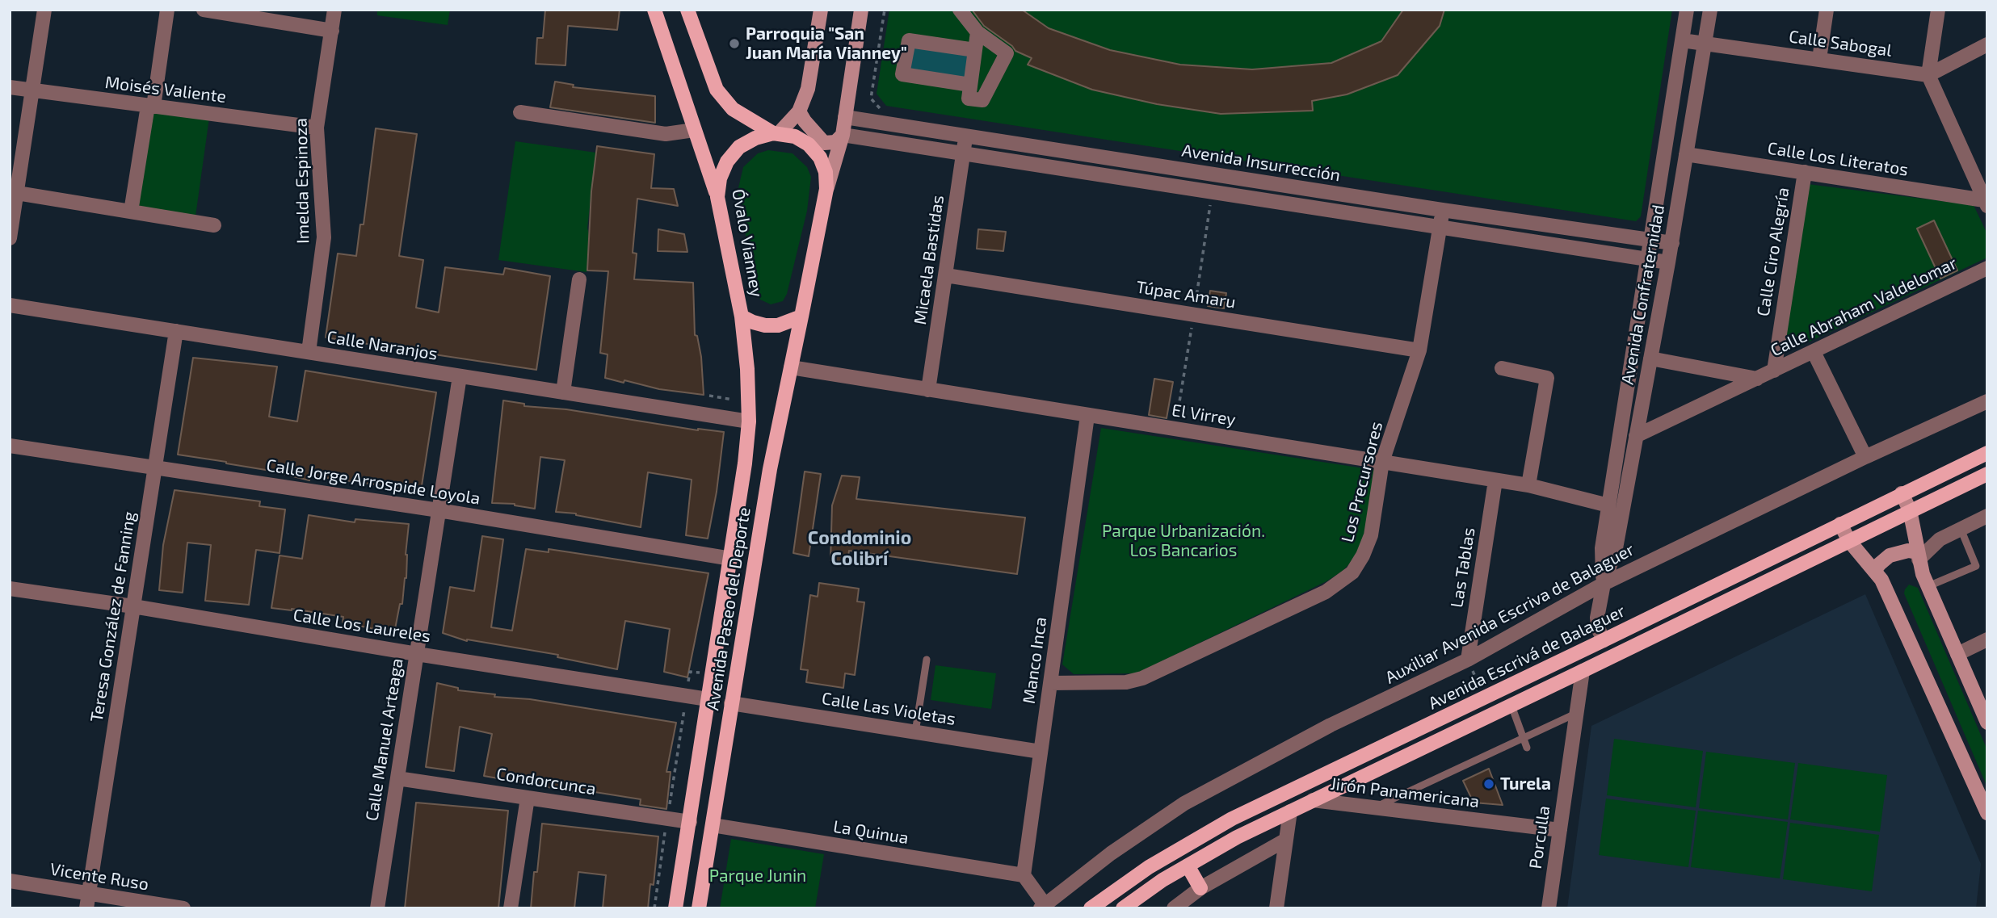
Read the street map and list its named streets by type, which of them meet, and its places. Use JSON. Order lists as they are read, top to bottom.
{
  "streets": {
    "main road": ["Óvalo Vianney", "Avenida Paseo del Deporte", "Avenida Escrivá de Balaguer"],
    "street": [
      "Calle Sabogal",
      "Moisés Valiente",
      "Calle Los Literatos",
      "Avenida Insurrección",
      "Imelda Espinoza",
      "Calle Ciro Alegría",
      "Micaela Bastidas",
      "Túpac Amaru",
      "Avenida Confraternidad",
      "Calle Abraham Valdelomar",
      "Calle Naranjos",
      "El Virrey",
      "Calle Jorge Arrospide Loyola",
      "Los Precursores",
      "Las Tablas",
      "Auxiliar Avenida Escriva de Balaguer",
      "Teresa González de Fanning",
      "Calle Los Laureles",
      "Manco Inca",
      "Calle Las Violetas",
      "Calle Manuel Arteaga",
      "Condorcunca",
      "Jirón Panamericana",
      "La Quinua",
      "Porculla",
      "Vicente Ruso"
    ]
  },
  "crossings": [
    ["Calle Sabogal", "Avenida Confraternidad"],
    ["Moisés Valiente", "Imelda Espinoza"],
    ["Calle Los Literatos", "Calle Ciro Alegría"],
    ["Calle Los Literatos", "Avenida Confraternidad"],
    ["Avenida Insurrección", "Micaela Bastidas"],
    ["Avenida Insurrección", "Avenida Confraternidad"],
    ["Avenida Insurrección", "Los Precursores"],
    ["Imelda Espinoza", "Calle Naranjos"],
    ["Óvalo Vianney", "Avenida Paseo del Deporte"],
    ["Calle Ciro Alegría", "Calle Abraham Valdelomar"],
    ["Micaela Bastidas", "Túpac Amaru"],
    ["Micaela Bastidas", "El Virrey"],
    ["Túpac Amaru", "Los Precursores"],
    ["Avenida Confraternidad", "Calle Abraham Valdelomar"],
    ["Avenida Confraternidad", "El Virrey"],
    ["Avenida Confraternidad", "Auxiliar Avenida Escriva de Balaguer"],
    ["Avenida Confraternidad", "Avenida Escrivá de Balaguer"],
    ["Calle Naranjos", "Avenida Paseo del Deporte"],
    ["Calle Naranjos", "Teresa González de Fanning"],
    ["Calle Naranjos", "Calle Manuel Arteaga"],
    ["El Virrey", "Los Precursores"],
    ["El Virrey", "Las Tablas"],
    ["El Virrey", "Avenida Paseo del Deporte"],
    ["El Virrey", "Manco Inca"],
    ["Calle Jorge Arrospide Loyola", "Avenida Paseo del Deporte"],
    ["Calle Jorge Arrospide Loyola", "Teresa González de Fanning"],
    ["Calle Jorge Arrospide Loyola", "Calle Manuel Arteaga"],
    ["Los Precursores", "Manco Inca"],
    ["Las Tablas", "Auxiliar Avenida Escriva de Balaguer"],
    ["Avenida Paseo del Deporte", "Calle Los Laureles"],
    ["Avenida Paseo del Deporte", "Calle Las Violetas"],
    ["Avenida Paseo del Deporte", "Condorcunca"],
    ["Avenida Paseo del Deporte", "La Quinua"],
    ["Teresa González de Fanning", "Calle Los Laureles"],
    ["Teresa González de Fanning", "Vicente Ruso"],
    ["Calle Los Laureles", "Calle Manuel Arteaga"],
    ["Manco Inca", "Calle Las Violetas"],
    ["Manco Inca", "La Quinua"],
    ["Calle Manuel Arteaga", "Condorcunca"],
    ["Jirón Panamericana", "Porculla"]
  ],
  "districts": ["Condominio Colibrí"],
  "parks": ["Parque Urbanización. Los Bancarios", "Parque Junin"],
  "places": ["Parroquia \"San Juan María Vianney\"", "Turela"]
}
